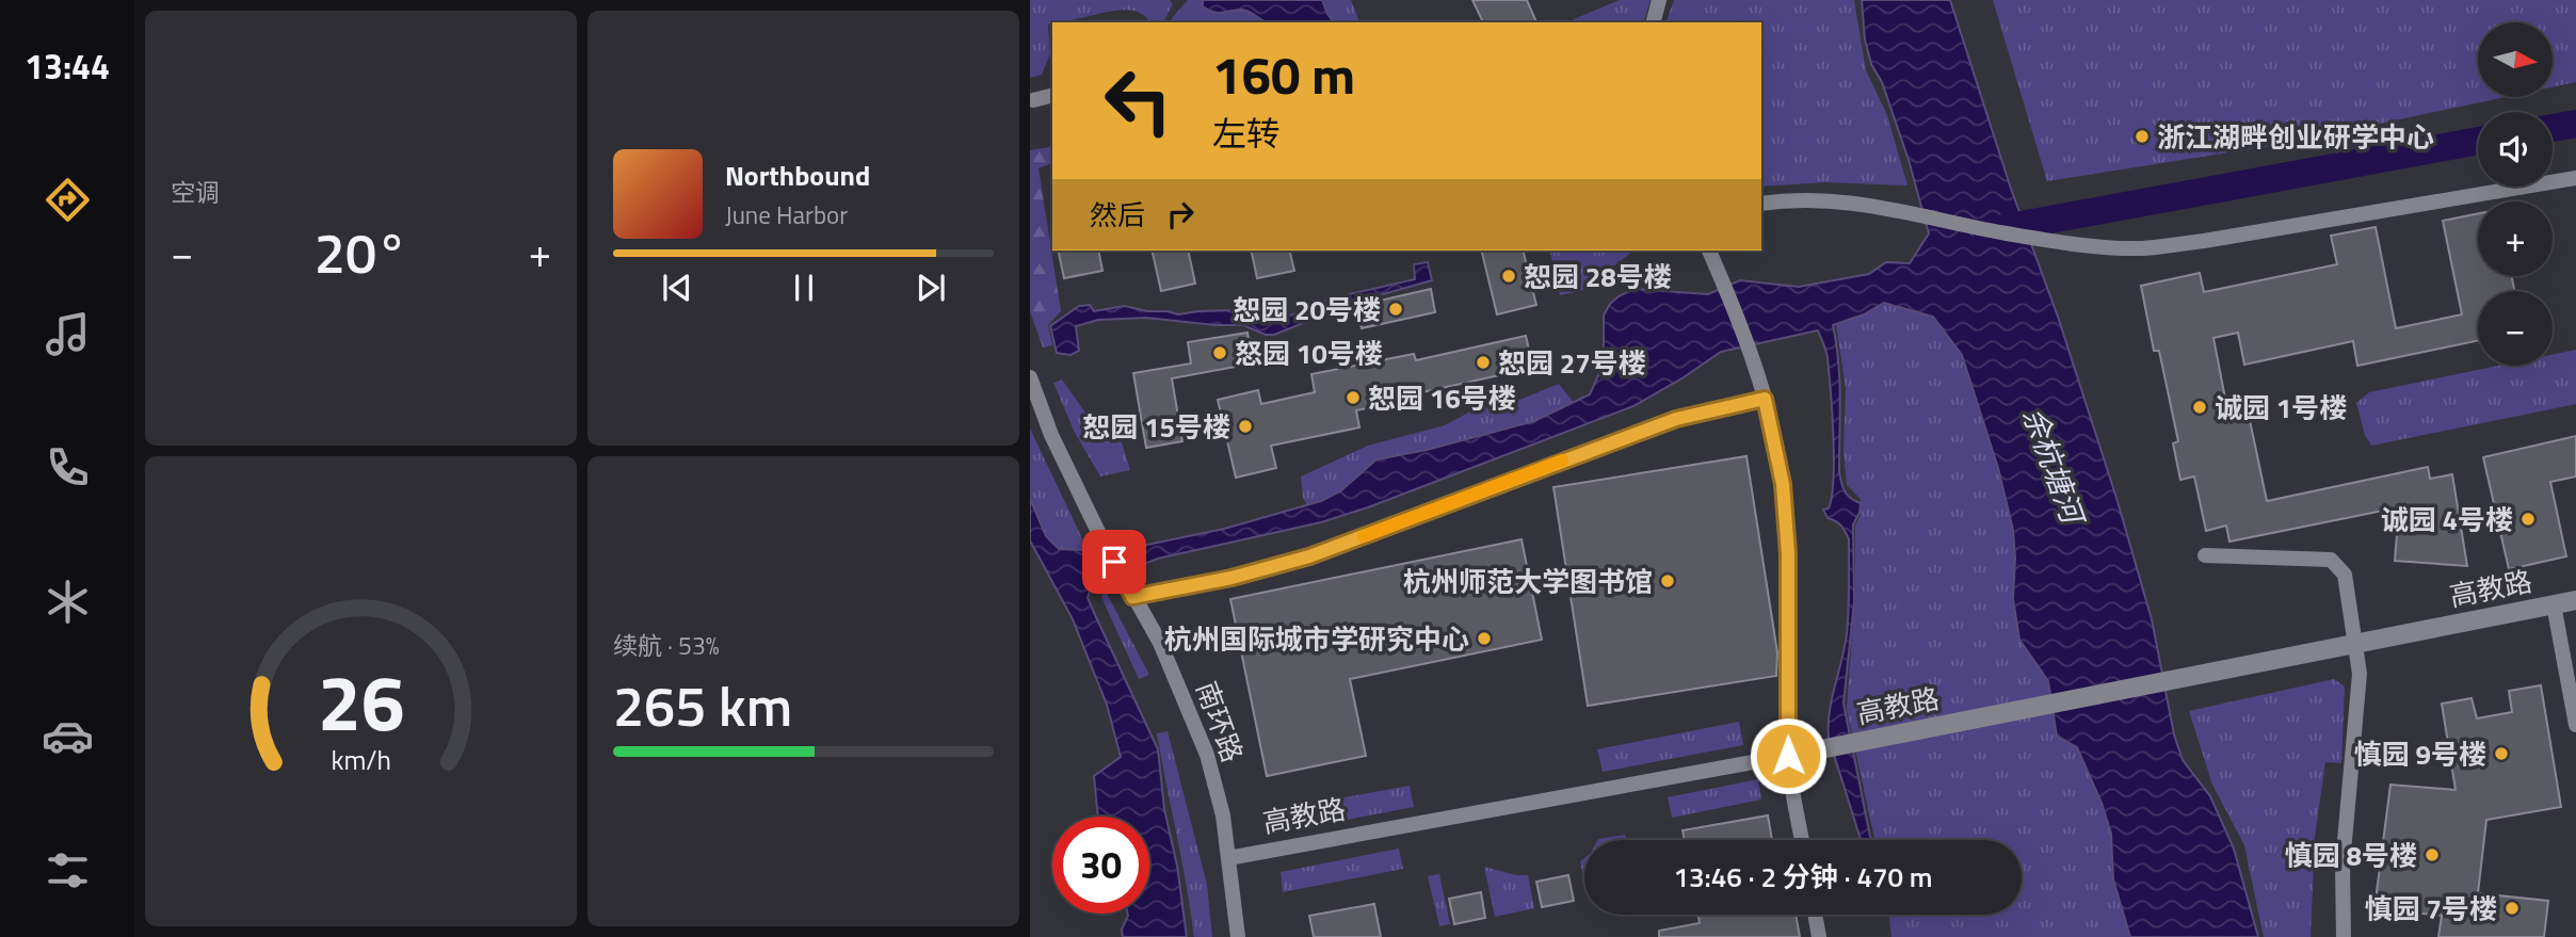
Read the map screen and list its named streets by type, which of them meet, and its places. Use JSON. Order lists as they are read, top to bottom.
{
  "streets": {
    "street": ["高教路", "南环路"]
  },
  "crossings": [
    ["高教路", "南环路"]
  ],
  "water": ["余杭塘河"],
  "places": [
    "浙江湖畔创业研学中心",
    "恕园 28号楼",
    "恕园 20号楼",
    "怒园 10号楼",
    "恕园 27号楼",
    "恕园 16号楼",
    "诚园 1号楼",
    "恕园 15号楼",
    "诚园 4号楼",
    "杭州师范大学图书馆",
    "杭州国际城市学研究中心",
    "慎园 9号楼",
    "慎园 8号楼",
    "慎园 7号楼"
  ],
  "north": "right",
  "page": {
    "tabs": "13:44",
    "tile": [
      "空调",
      ["续航 · 53%", "265 km"]
    ],
    "map_buttons": ["+", "−"],
    "turn": ["160 m", "左转"],
    "song": ["Northbound", "June Harbor"],
    "then": "然后",
    "heat": ["−", "20°", "+"],
    "limit": "30",
    "trip": "13:46 · 2 分钟 · 470 m",
    "gauge": ["26", "km/h"]
  }
}
